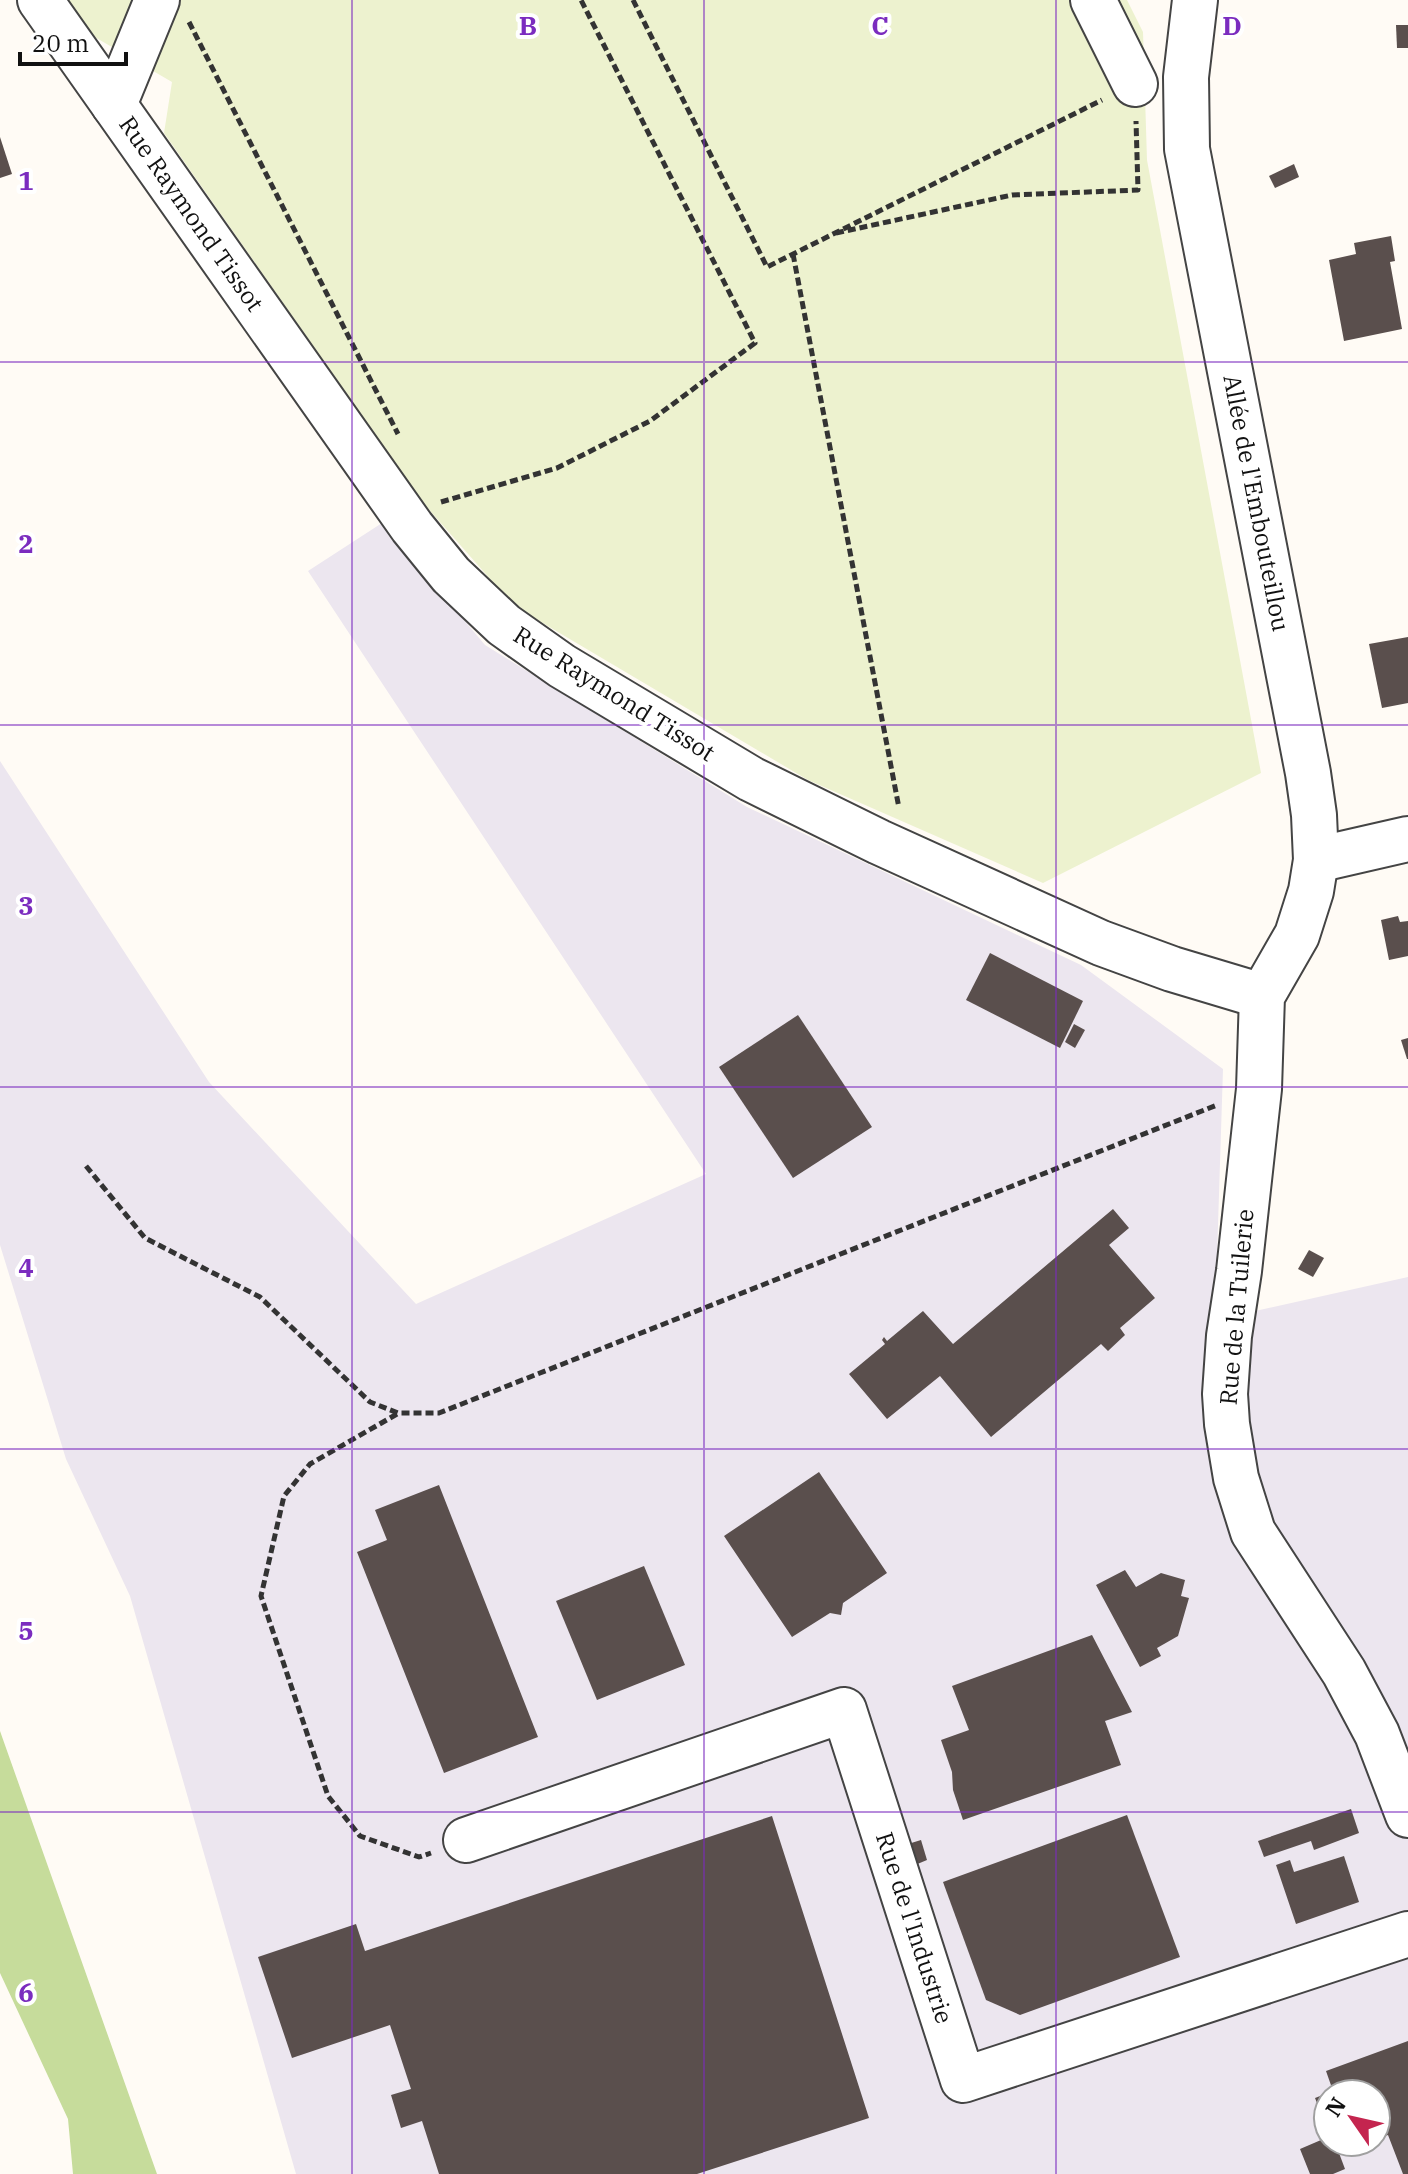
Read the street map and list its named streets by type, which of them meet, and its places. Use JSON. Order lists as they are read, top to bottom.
{
  "streets": {
    "street": [
      "Rue Raymond Tissot",
      "Allée de l'Embouteillou",
      "Rue de la Tuilerie",
      "Rue de l'Industrie"
    ]
  },
  "crossings": [
    ["Rue Raymond Tissot", "Allée de l'Embouteillou"],
    ["Rue Raymond Tissot", "Rue de la Tuilerie"],
    ["Allée de l'Embouteillou", "Rue de la Tuilerie"]
  ],
  "scale_bar": "20 m",
  "north": "top left",
  "grid": {
    "columns": ["B", "C", "D"],
    "rows": [
      "1",
      "2",
      "3",
      "4",
      "5",
      "6"
    ]
  }
}
